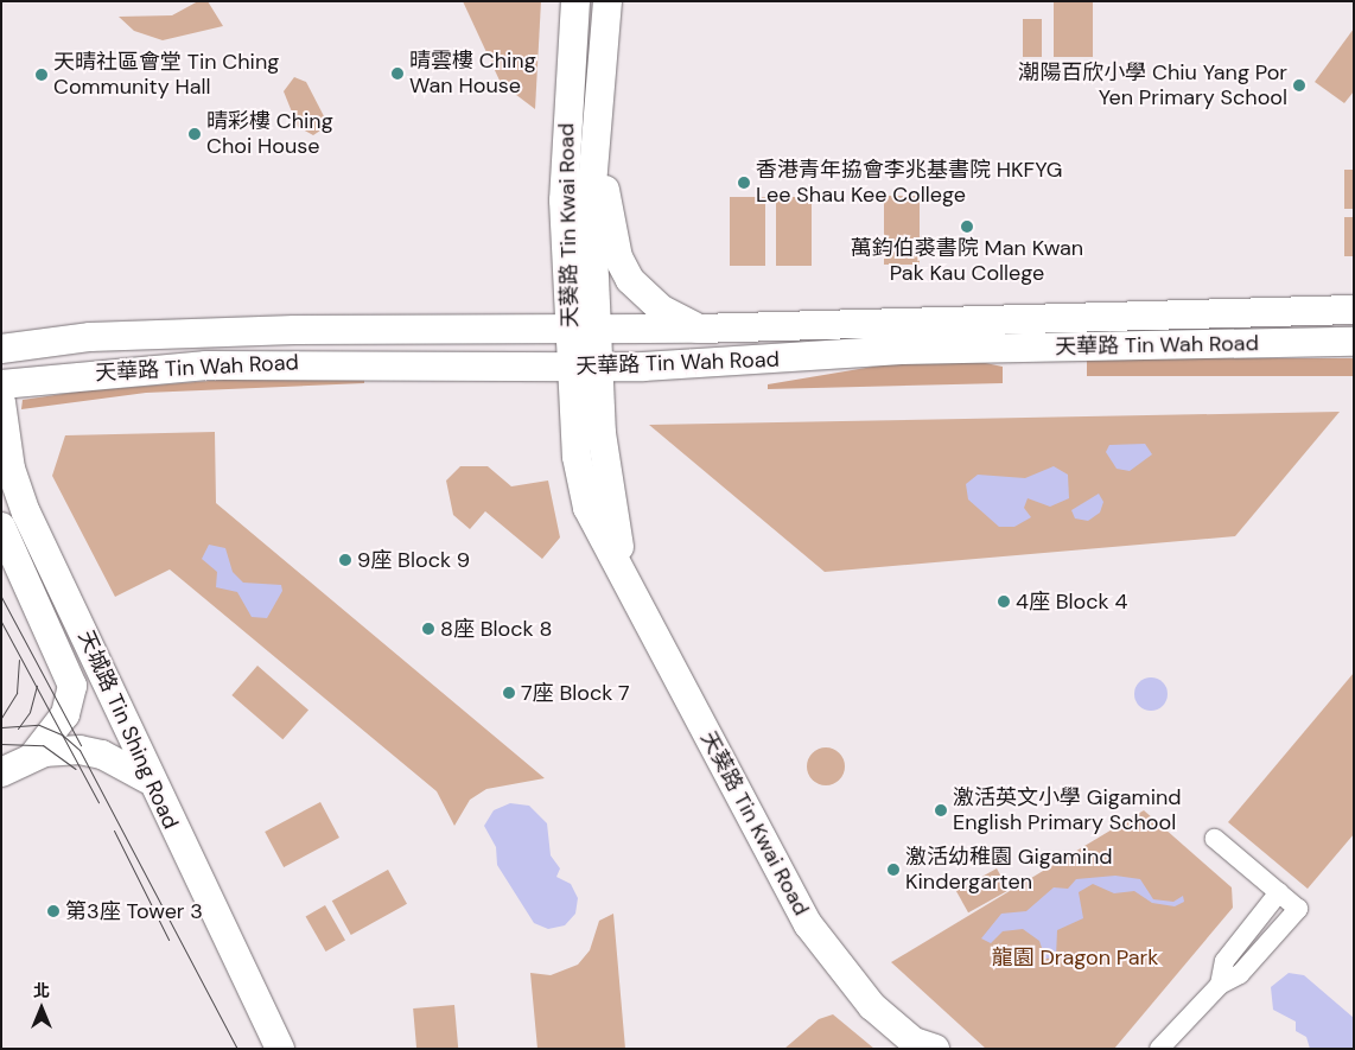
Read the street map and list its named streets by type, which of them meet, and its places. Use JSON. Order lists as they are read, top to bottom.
{
  "streets": {
    "main road": ["天葵路 Tin Kwai Road", "天華路 Tin Wah Road", "天城路 Tin Shing Road"]
  },
  "crossings": [
    ["天葵路 Tin Kwai Road", "天華路 Tin Wah Road"]
  ],
  "parks": ["龍園 Dragon Park"],
  "places": [
    "晴雲樓 Ching Wan House",
    "天晴社區會堂 Tin Ching Community Hall",
    "潮陽百欣小學 Chiu Yang Por Yen Primary School",
    "晴彩樓 Ching Choi House",
    "香港青年拹會李兆基書院 HKFYG Lee Shau Kee College",
    "萬鈞伯裘書院 Man Kwan Pak Kau College",
    "9座 Block 9",
    "4座 Block 4",
    "8座 Block 8",
    "7座 Block 7",
    "激活英文小學 Gigamind English Primary School",
    "激活幼稚園 Gigamind Kindergarten",
    "第3座 Tower 3"
  ],
  "north": "top"
}
